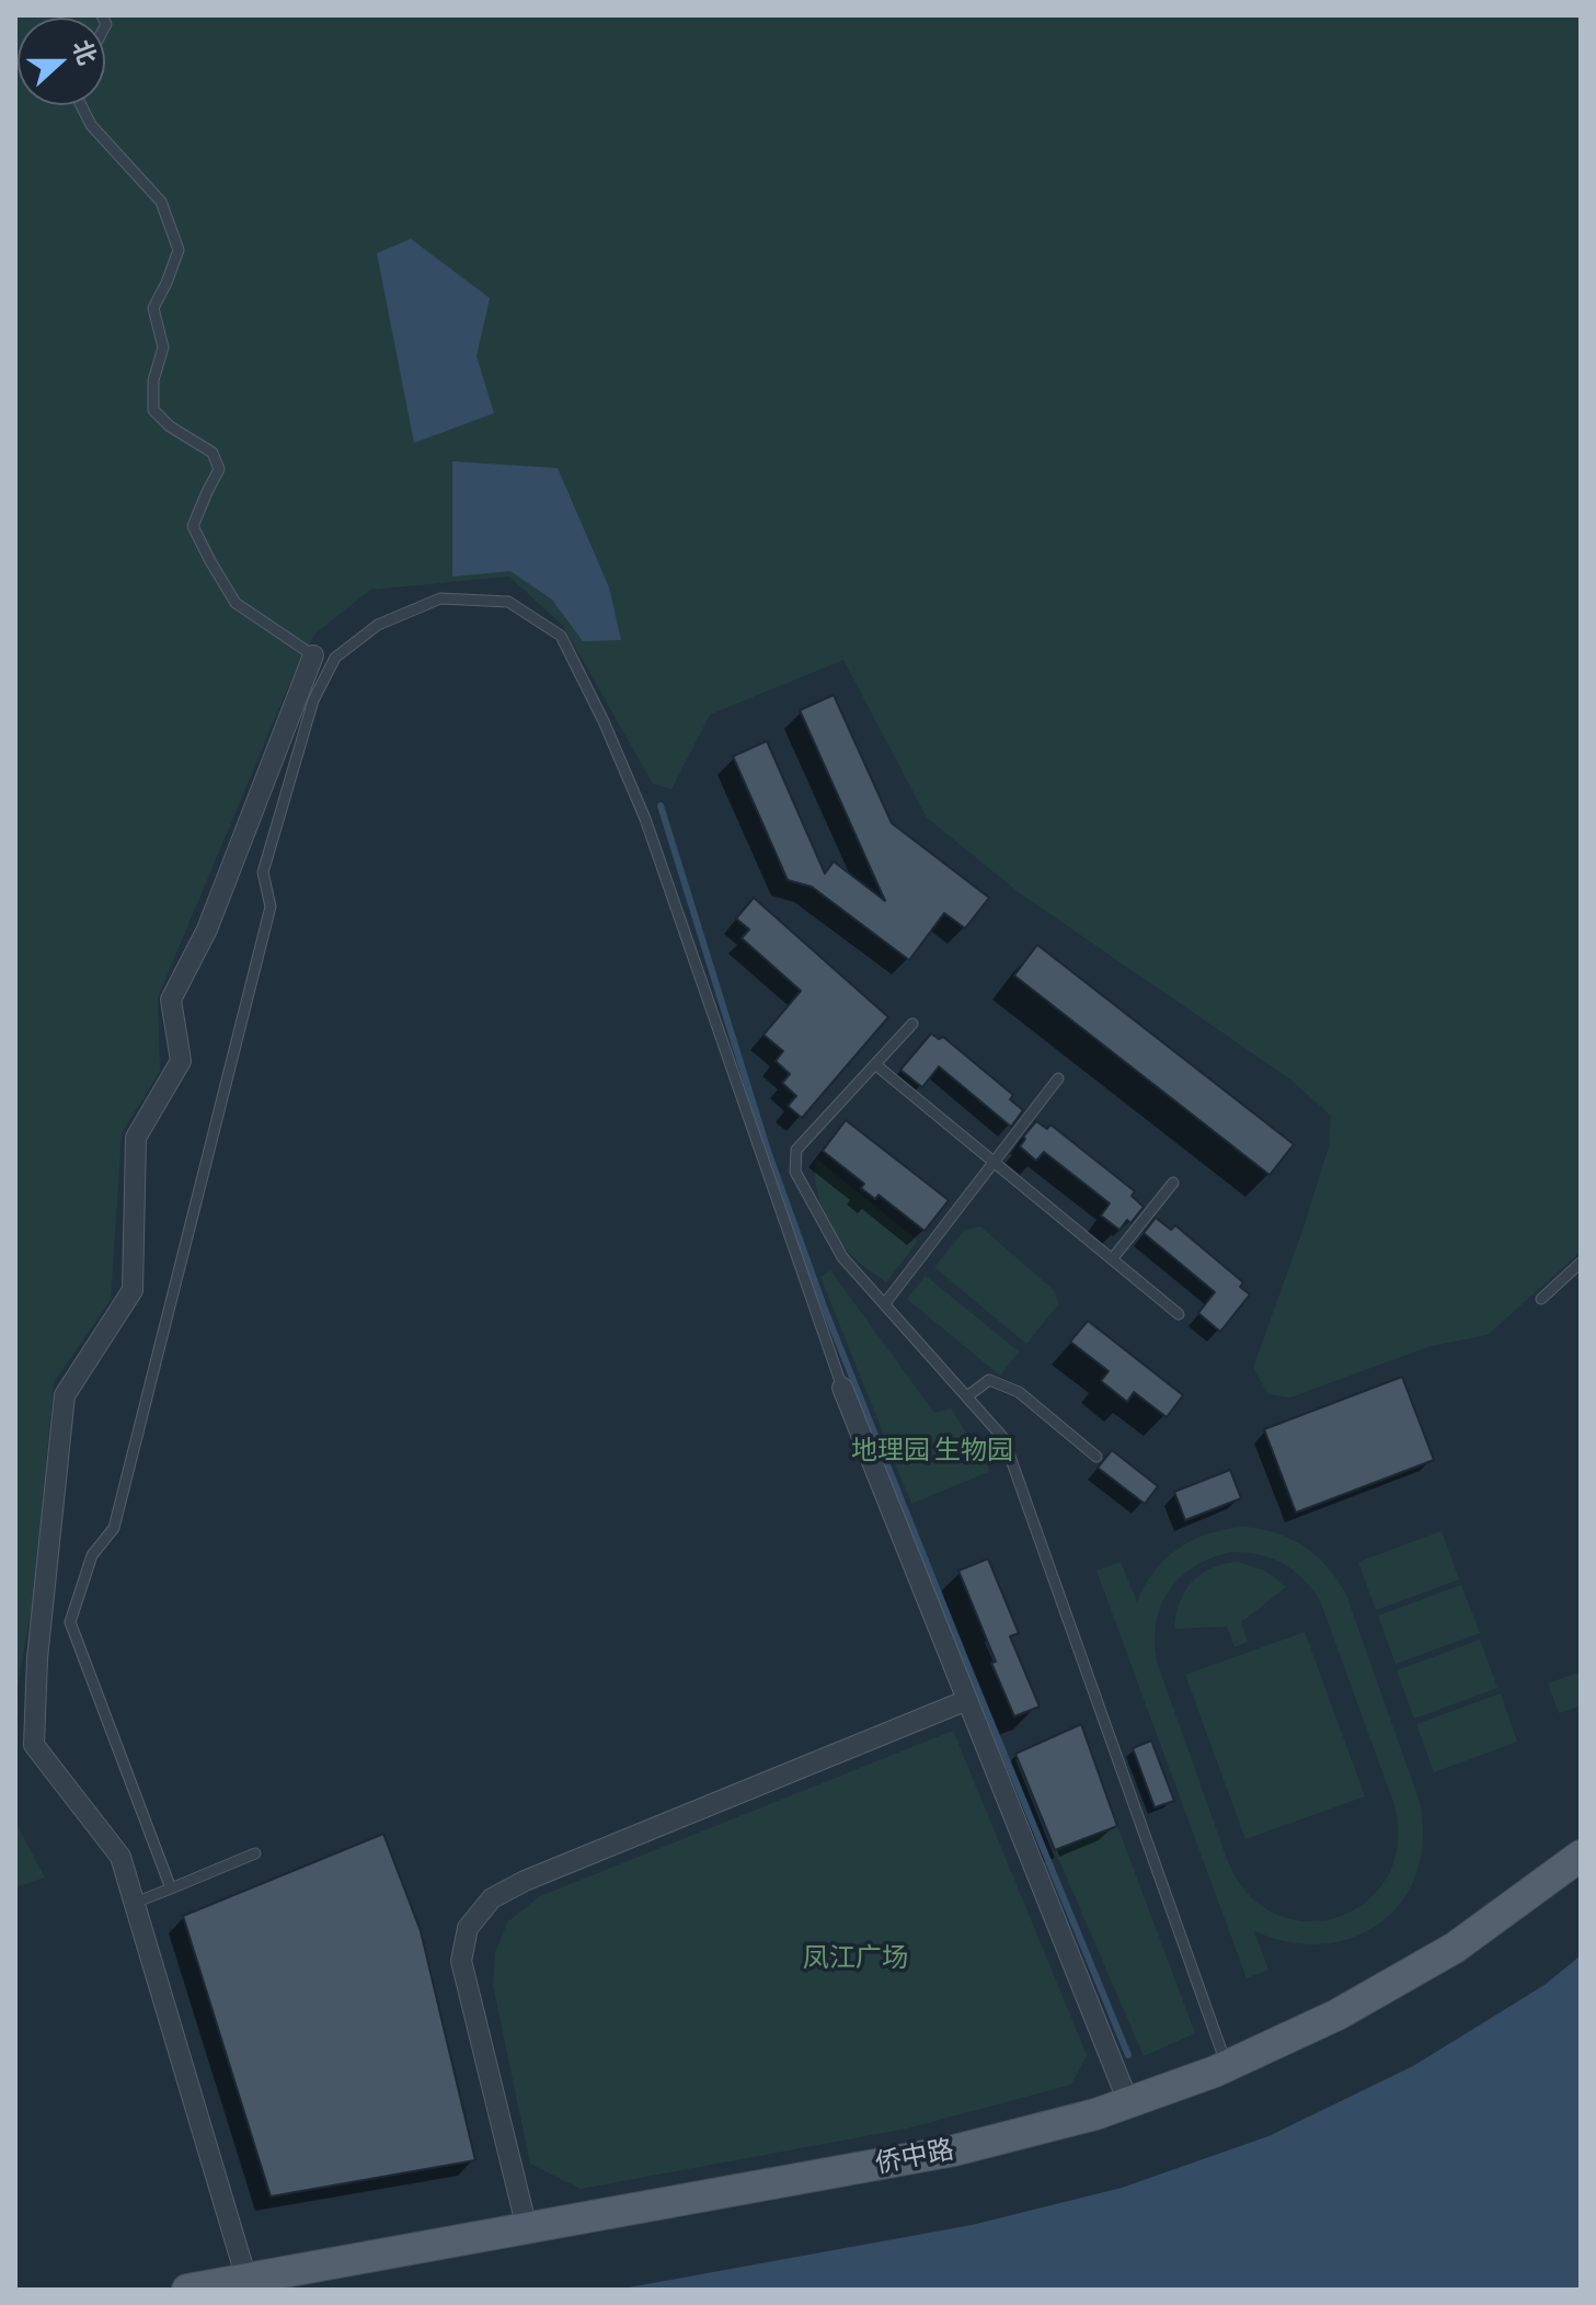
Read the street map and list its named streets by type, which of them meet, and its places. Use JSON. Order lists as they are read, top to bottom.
{
  "streets": {
    "main road": ["侨中路"]
  },
  "parks": ["地理园 生物园", "凤江广场"],
  "north": "right"
}
